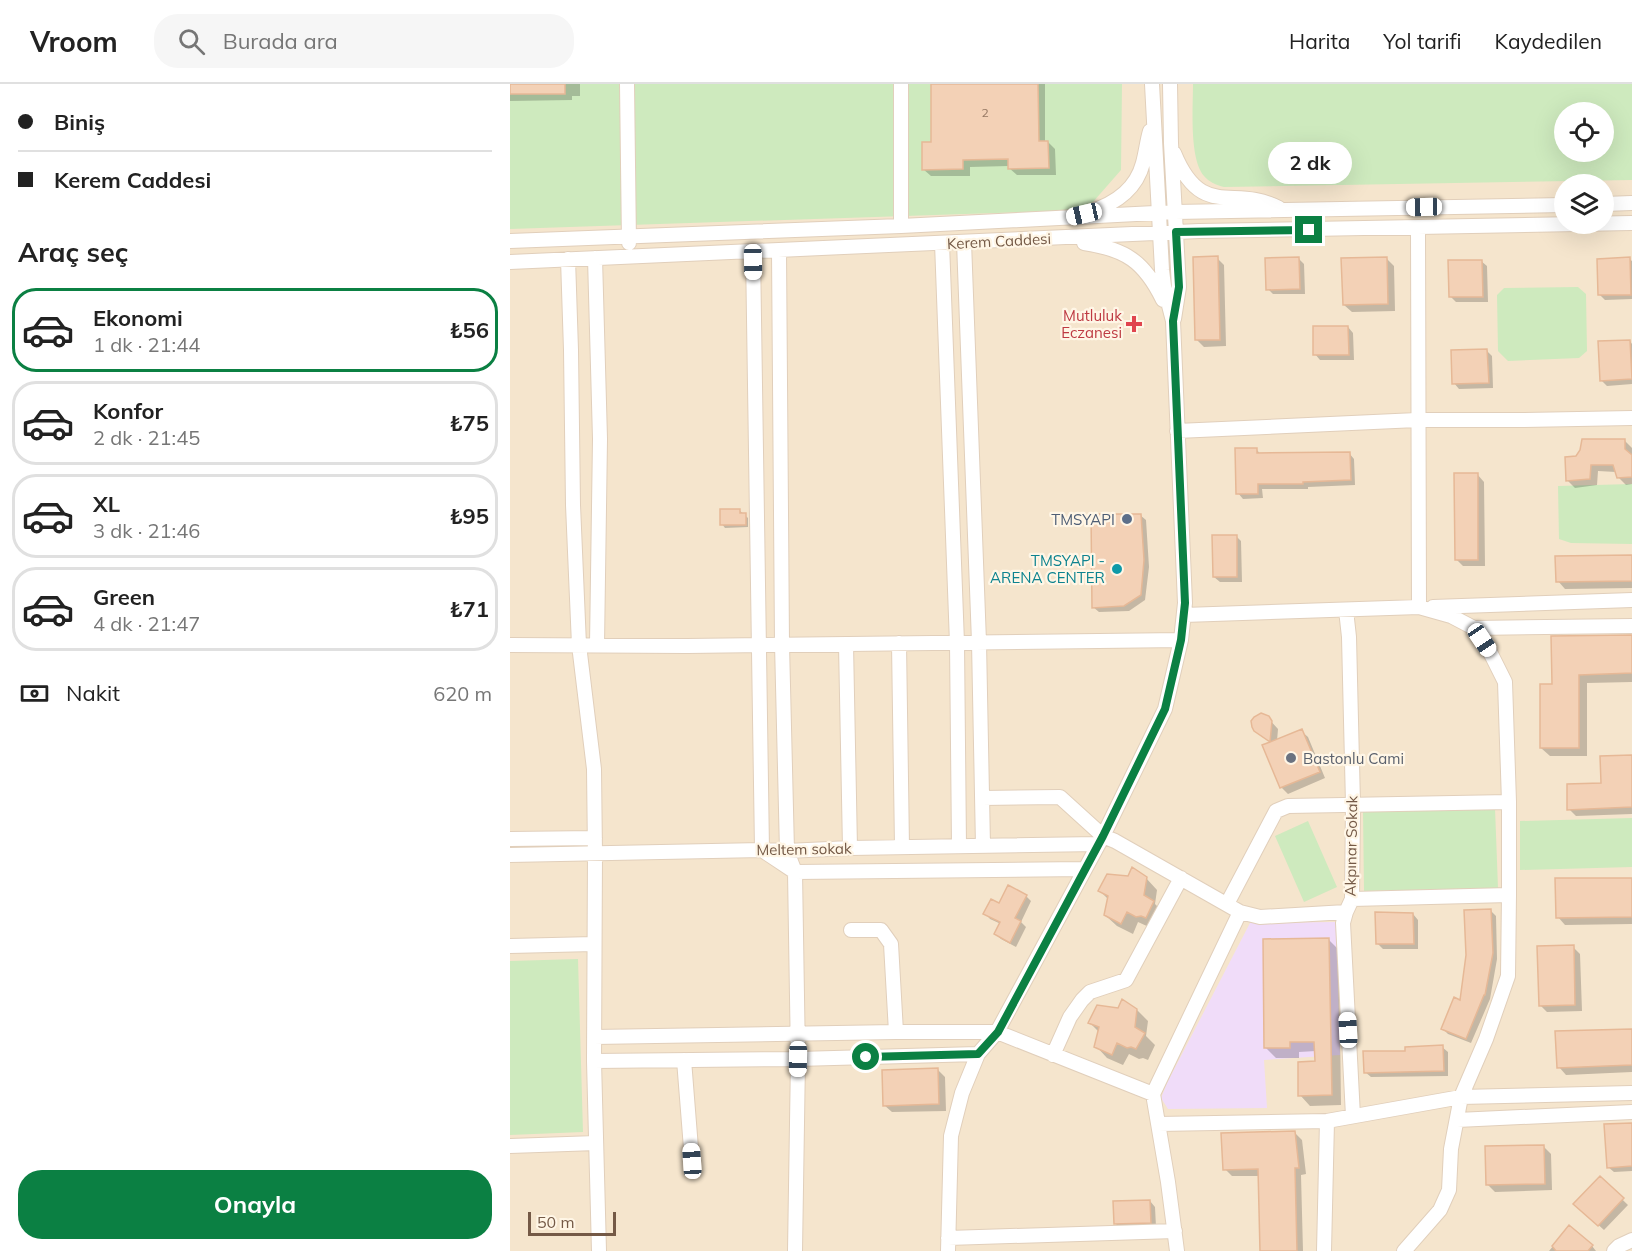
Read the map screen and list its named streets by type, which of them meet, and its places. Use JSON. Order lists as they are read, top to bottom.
{
  "streets": {
    "street": ["Kerem Caddesi", "Akpınar Sokak", "Meltem sokak"]
  },
  "places": {
    "health": ["Mutluluk Eczanesi"],
    "other": ["TMSYAPI", "TMSYAPI - ARENA CENTER", "Bastonlu Cami"]
  },
  "house_numbers": ["2"],
  "scale_bar": "50 m",
  "page": {
    "header": "Vroom",
    "search": "Burada ara",
    "nav": ["Harita", "Yol tarifi", "Kaydedilen"],
    "banner": ["Biniş", "Kerem Caddesi"],
    "bubble": "2 dk",
    "heading": "Araç seç",
    "list": [
      {
        "name": "Ekonomi",
        "note": "1 dk · 21:44",
        "value": "₺56"
      },
      {
        "name": "Konfor",
        "note": "2 dk · 21:45",
        "value": "₺75"
      },
      {
        "name": "XL",
        "note": "3 dk · 21:46",
        "value": "₺95"
      },
      {
        "name": "Green",
        "note": "4 dk · 21:47",
        "value": "₺71"
      }
    ],
    "pay": ["Nakit", "620 m"],
    "buttons": "Onayla",
    "scale": "50 m"
  }
}
